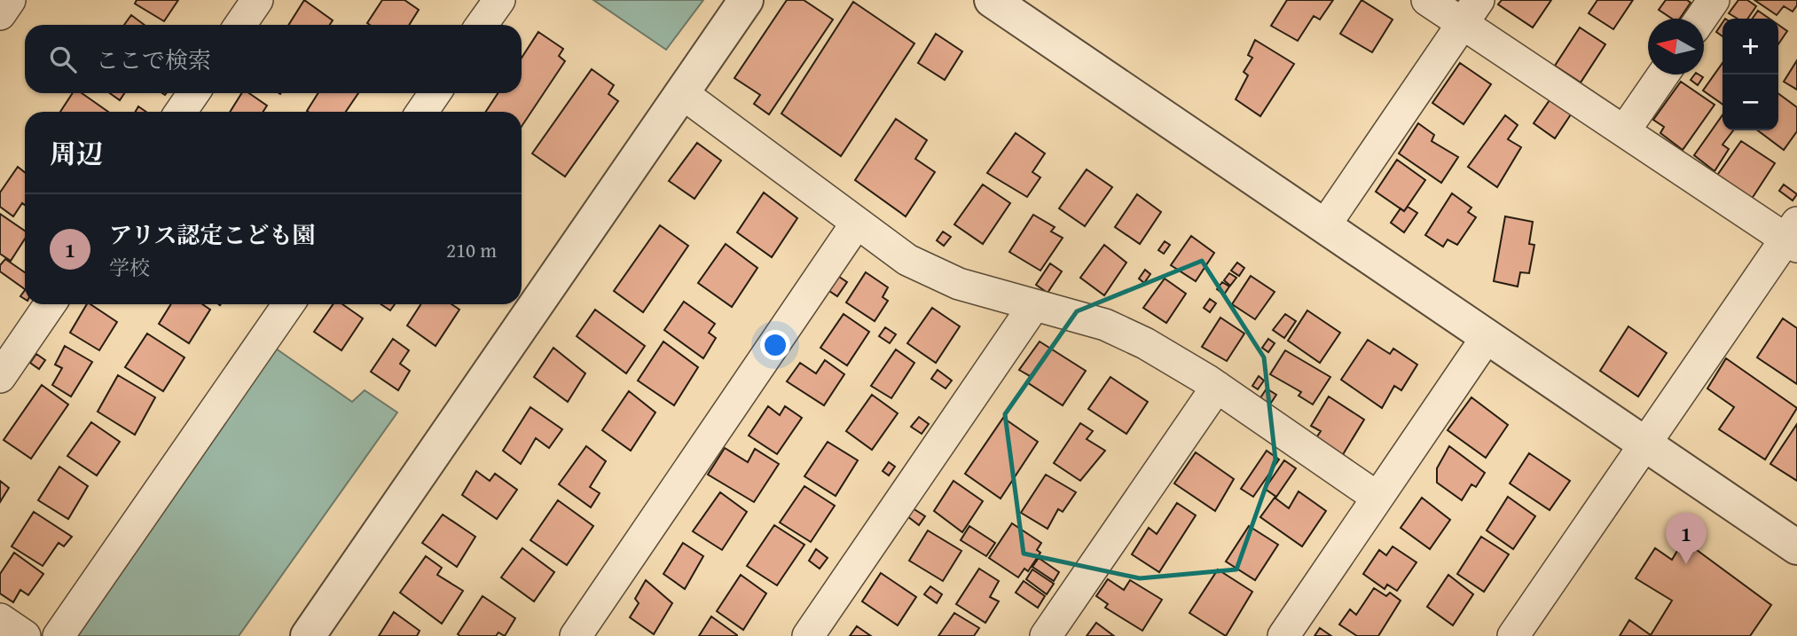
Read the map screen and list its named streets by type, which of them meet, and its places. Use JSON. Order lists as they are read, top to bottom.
{
  "north": "left",
  "page": {
    "map_buttons": ["+", "−"],
    "search": "ここで検索",
    "heading": "周辺",
    "list": [
      {
        "mark": "1",
        "name": "アリス認定こども園",
        "note": "学校",
        "value": "210 m"
      }
    ],
    "pins": "1"
  }
}
